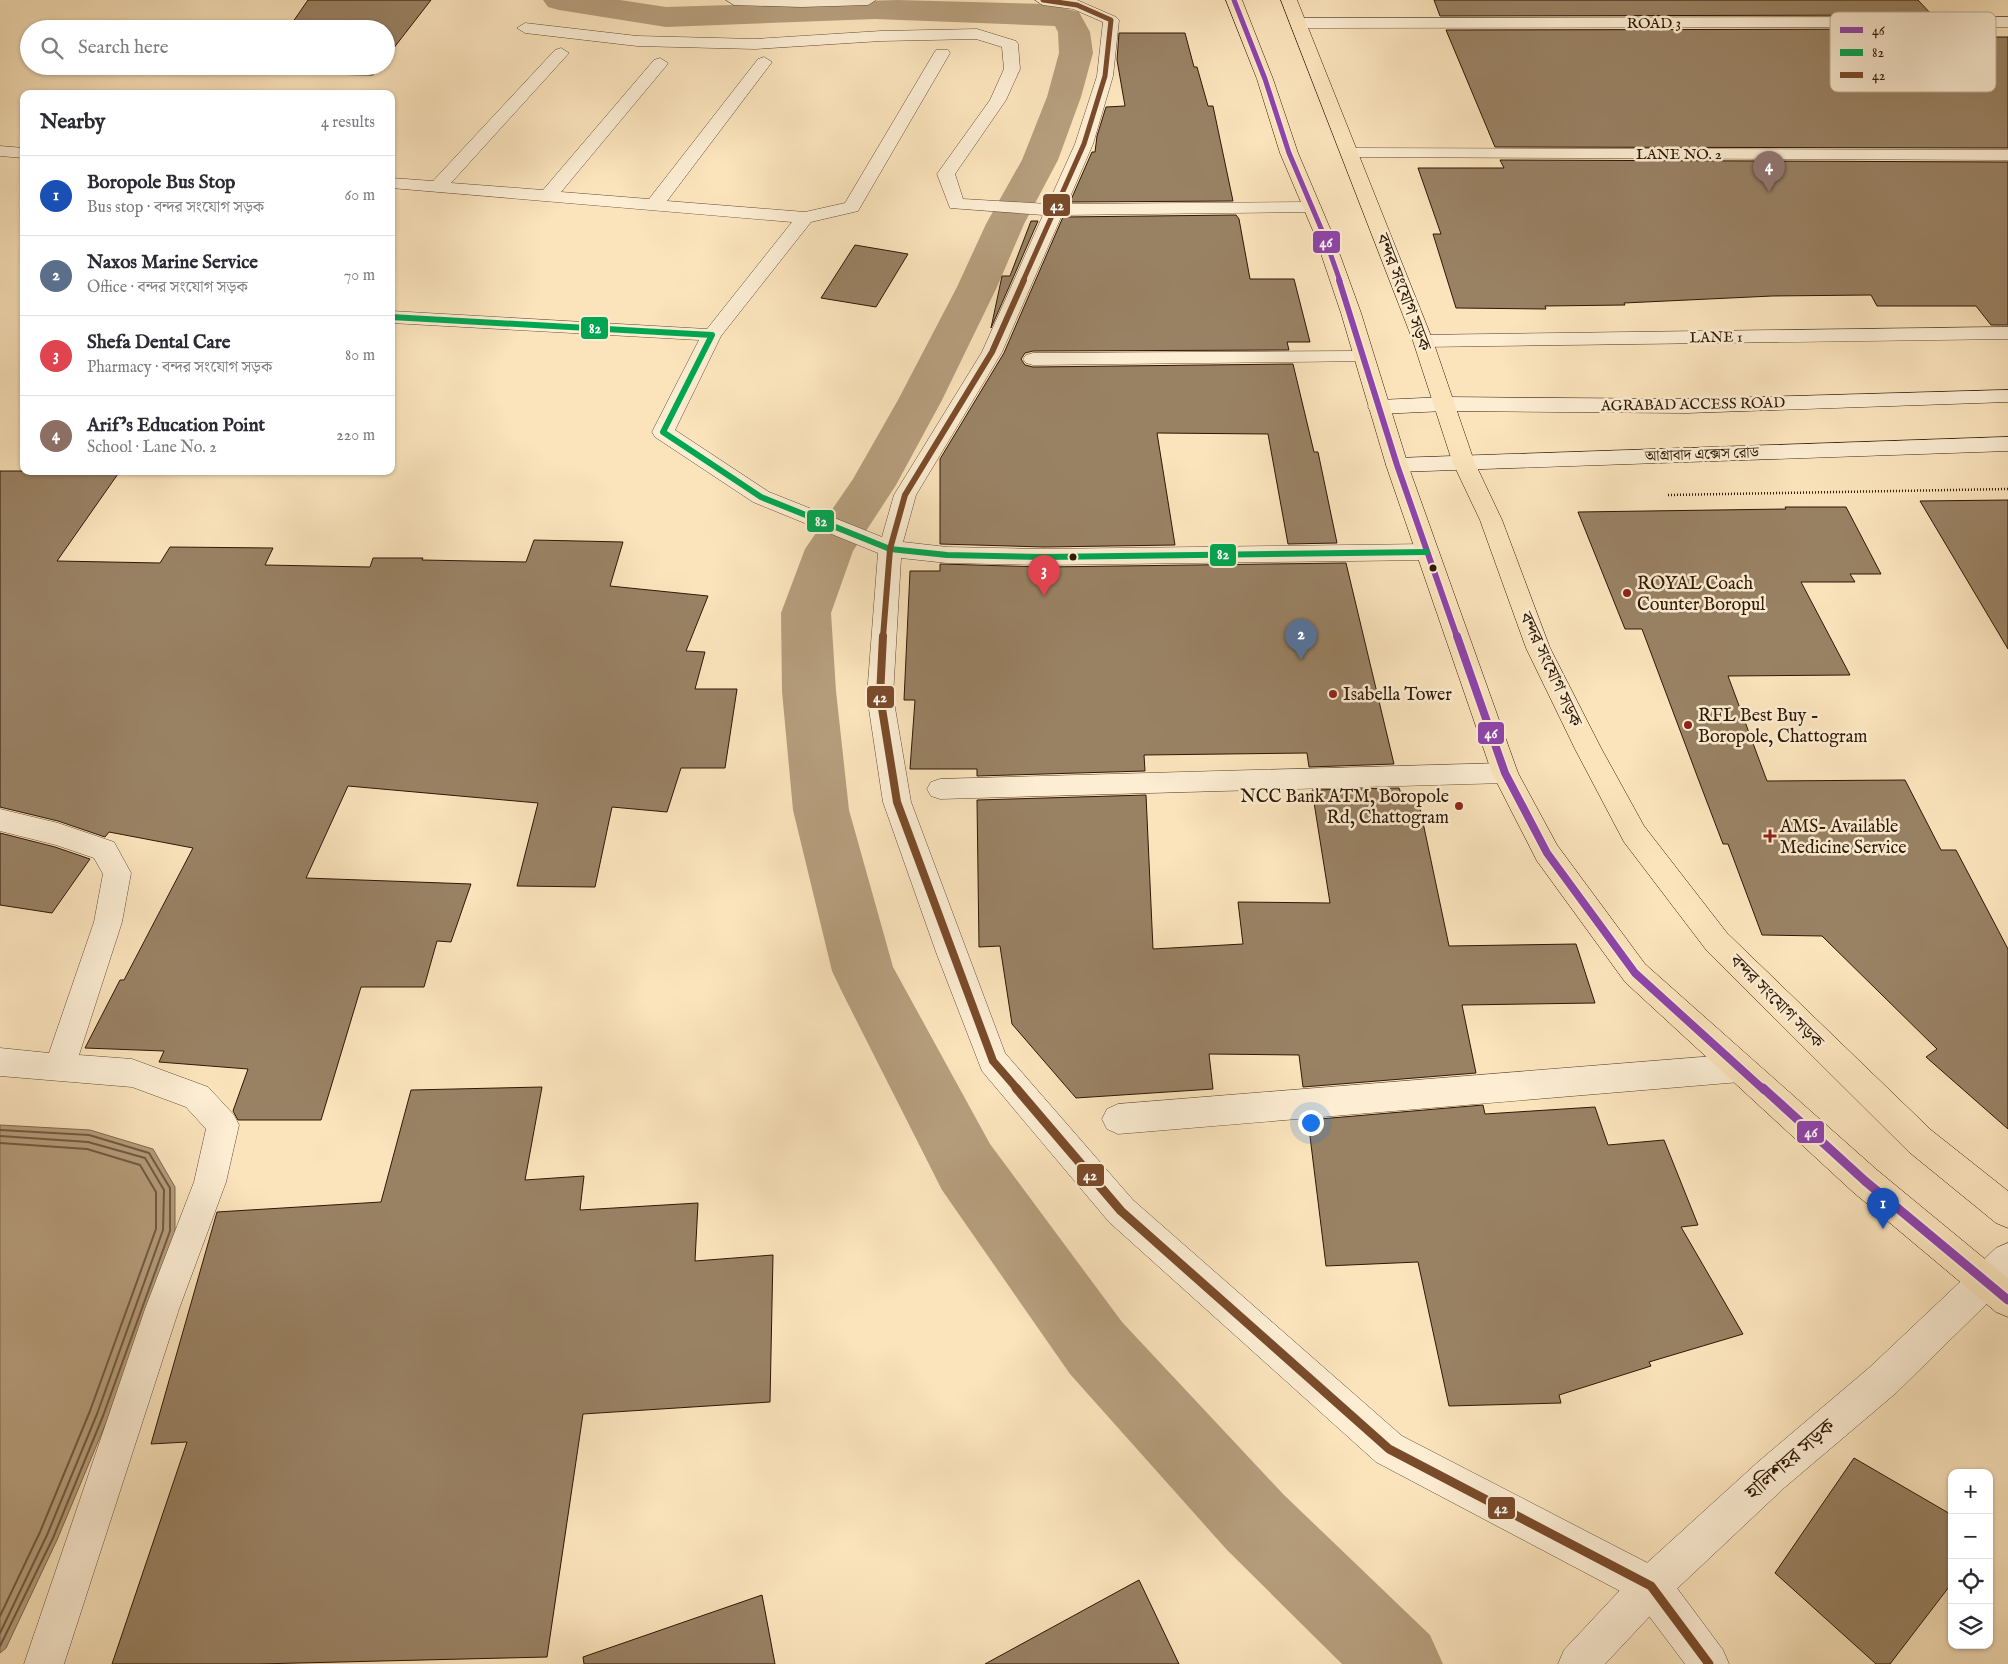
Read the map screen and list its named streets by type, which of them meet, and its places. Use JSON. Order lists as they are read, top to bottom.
{
  "streets": {
    "highway": ["বন্দর সংযোগ সড়ক"],
    "street": [
      "ROAD 3",
      "LANE NO. 2",
      "LANE 1",
      "AGRABAD ACCESS ROAD",
      "আগ্রাবাদ এক্সেস রোড",
      "হালিশহর সড়ক"
    ]
  },
  "crossings": [
    ["ROAD 3", "বন্দর সংযোগ সড়ক"],
    ["LANE NO. 2", "বন্দর সংযোগ সড়ক"],
    ["বন্দর সংযোগ সড়ক", "LANE 1"],
    ["বন্দর সংযোগ সড়ক", "AGRABAD ACCESS ROAD"],
    ["বন্দর সংযোগ সড়ক", "আগ্রাবাদ এক্সেস রোড"]
  ],
  "places": {
    "other": [
      "ROYAL Coach Counter Boropul",
      "Isabella Tower",
      "RFL Best Buy - Boropole, Chattogram",
      "NCC Bank ATM, Boropole Rd, Chattogram"
    ],
    "health": ["AMS- Available Medicine Service"]
  },
  "lines": ["transit line 46", "transit line 42", "transit line 82"],
  "legend": ["46", "82", "42"],
  "page": {
    "search": "Search here",
    "heading": ["Nearby", "4 results"],
    "pins": [
      "4",
      "3",
      "2",
      "1"
    ],
    "list": [
      {
        "mark": "1",
        "name": "Boropole Bus Stop",
        "note": "Bus stop · বন্দর সংযোগ সড়ক",
        "value": "60 m"
      },
      {
        "mark": "2",
        "name": "Naxos Marine Service",
        "note": "Office · বন্দর সংযোগ সড়ক",
        "value": "70 m"
      },
      {
        "mark": "3",
        "name": "Shefa Dental Care",
        "note": "Pharmacy · বন্দর সংযোগ সড়ক",
        "value": "80 m"
      },
      {
        "mark": "4",
        "name": "Arif's Education Point",
        "note": "School · Lane No. 2",
        "value": "220 m"
      }
    ],
    "map_buttons": ["+", "−"]
  }
}
